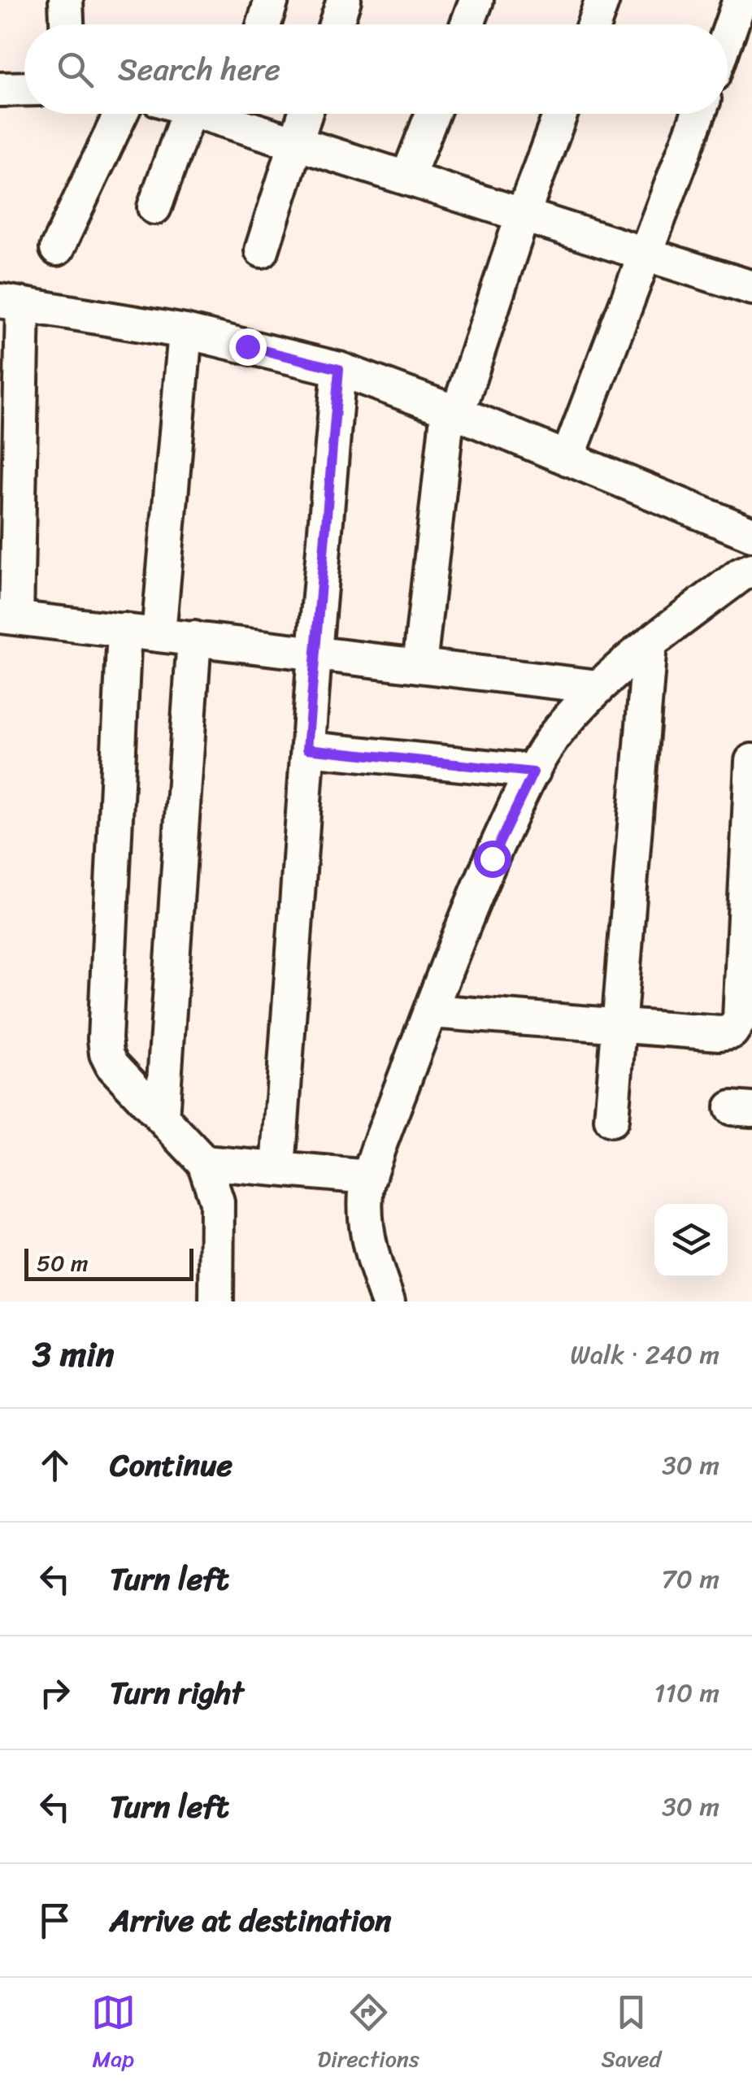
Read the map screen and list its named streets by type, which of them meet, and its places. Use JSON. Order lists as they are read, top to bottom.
{
  "scale_bar": "50 m",
  "page": {
    "search": "Search here",
    "scale": "50 m",
    "heading": ["3 min", "Walk · 240 m"],
    "list": [
      ["Continue", "30 m"],
      ["Turn left", "70 m"],
      ["Turn right", "110 m"],
      ["Turn left", "30 m"],
      "Arrive at destination"
    ],
    "nav": ["Map", "Directions", "Saved"]
  }
}
